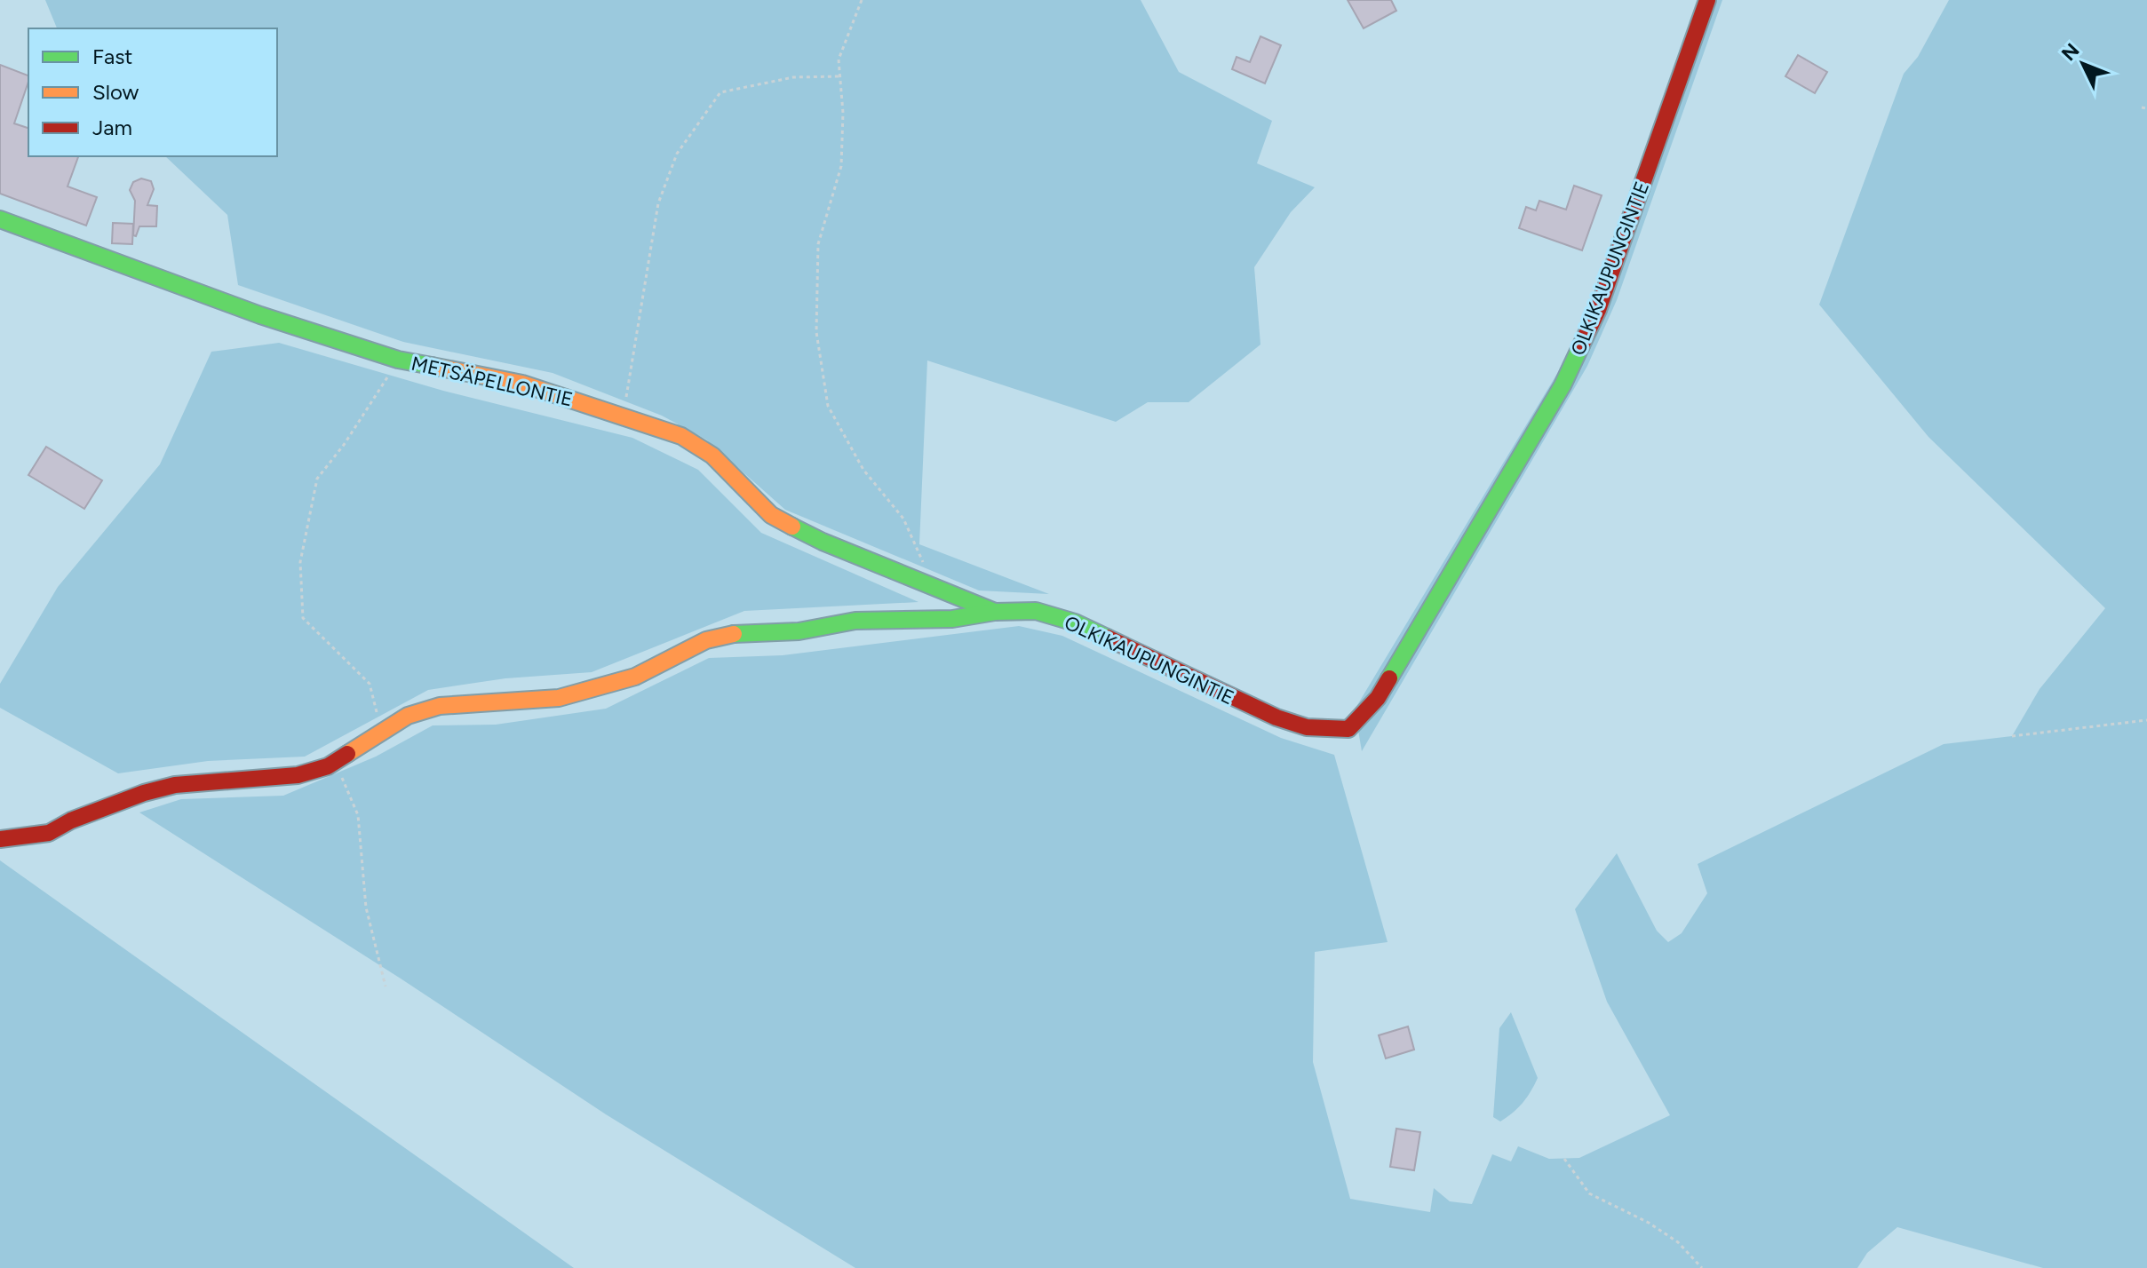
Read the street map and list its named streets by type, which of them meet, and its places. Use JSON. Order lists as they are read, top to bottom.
{
  "streets": {
    "street": ["OLKIKAUPUNGINTIE", "METSÄPELLONTIE"]
  },
  "crossings": [
    ["OLKIKAUPUNGINTIE", "METSÄPELLONTIE"]
  ],
  "legend": ["Fast", "Slow", "Jam"],
  "north": "top left"
}
